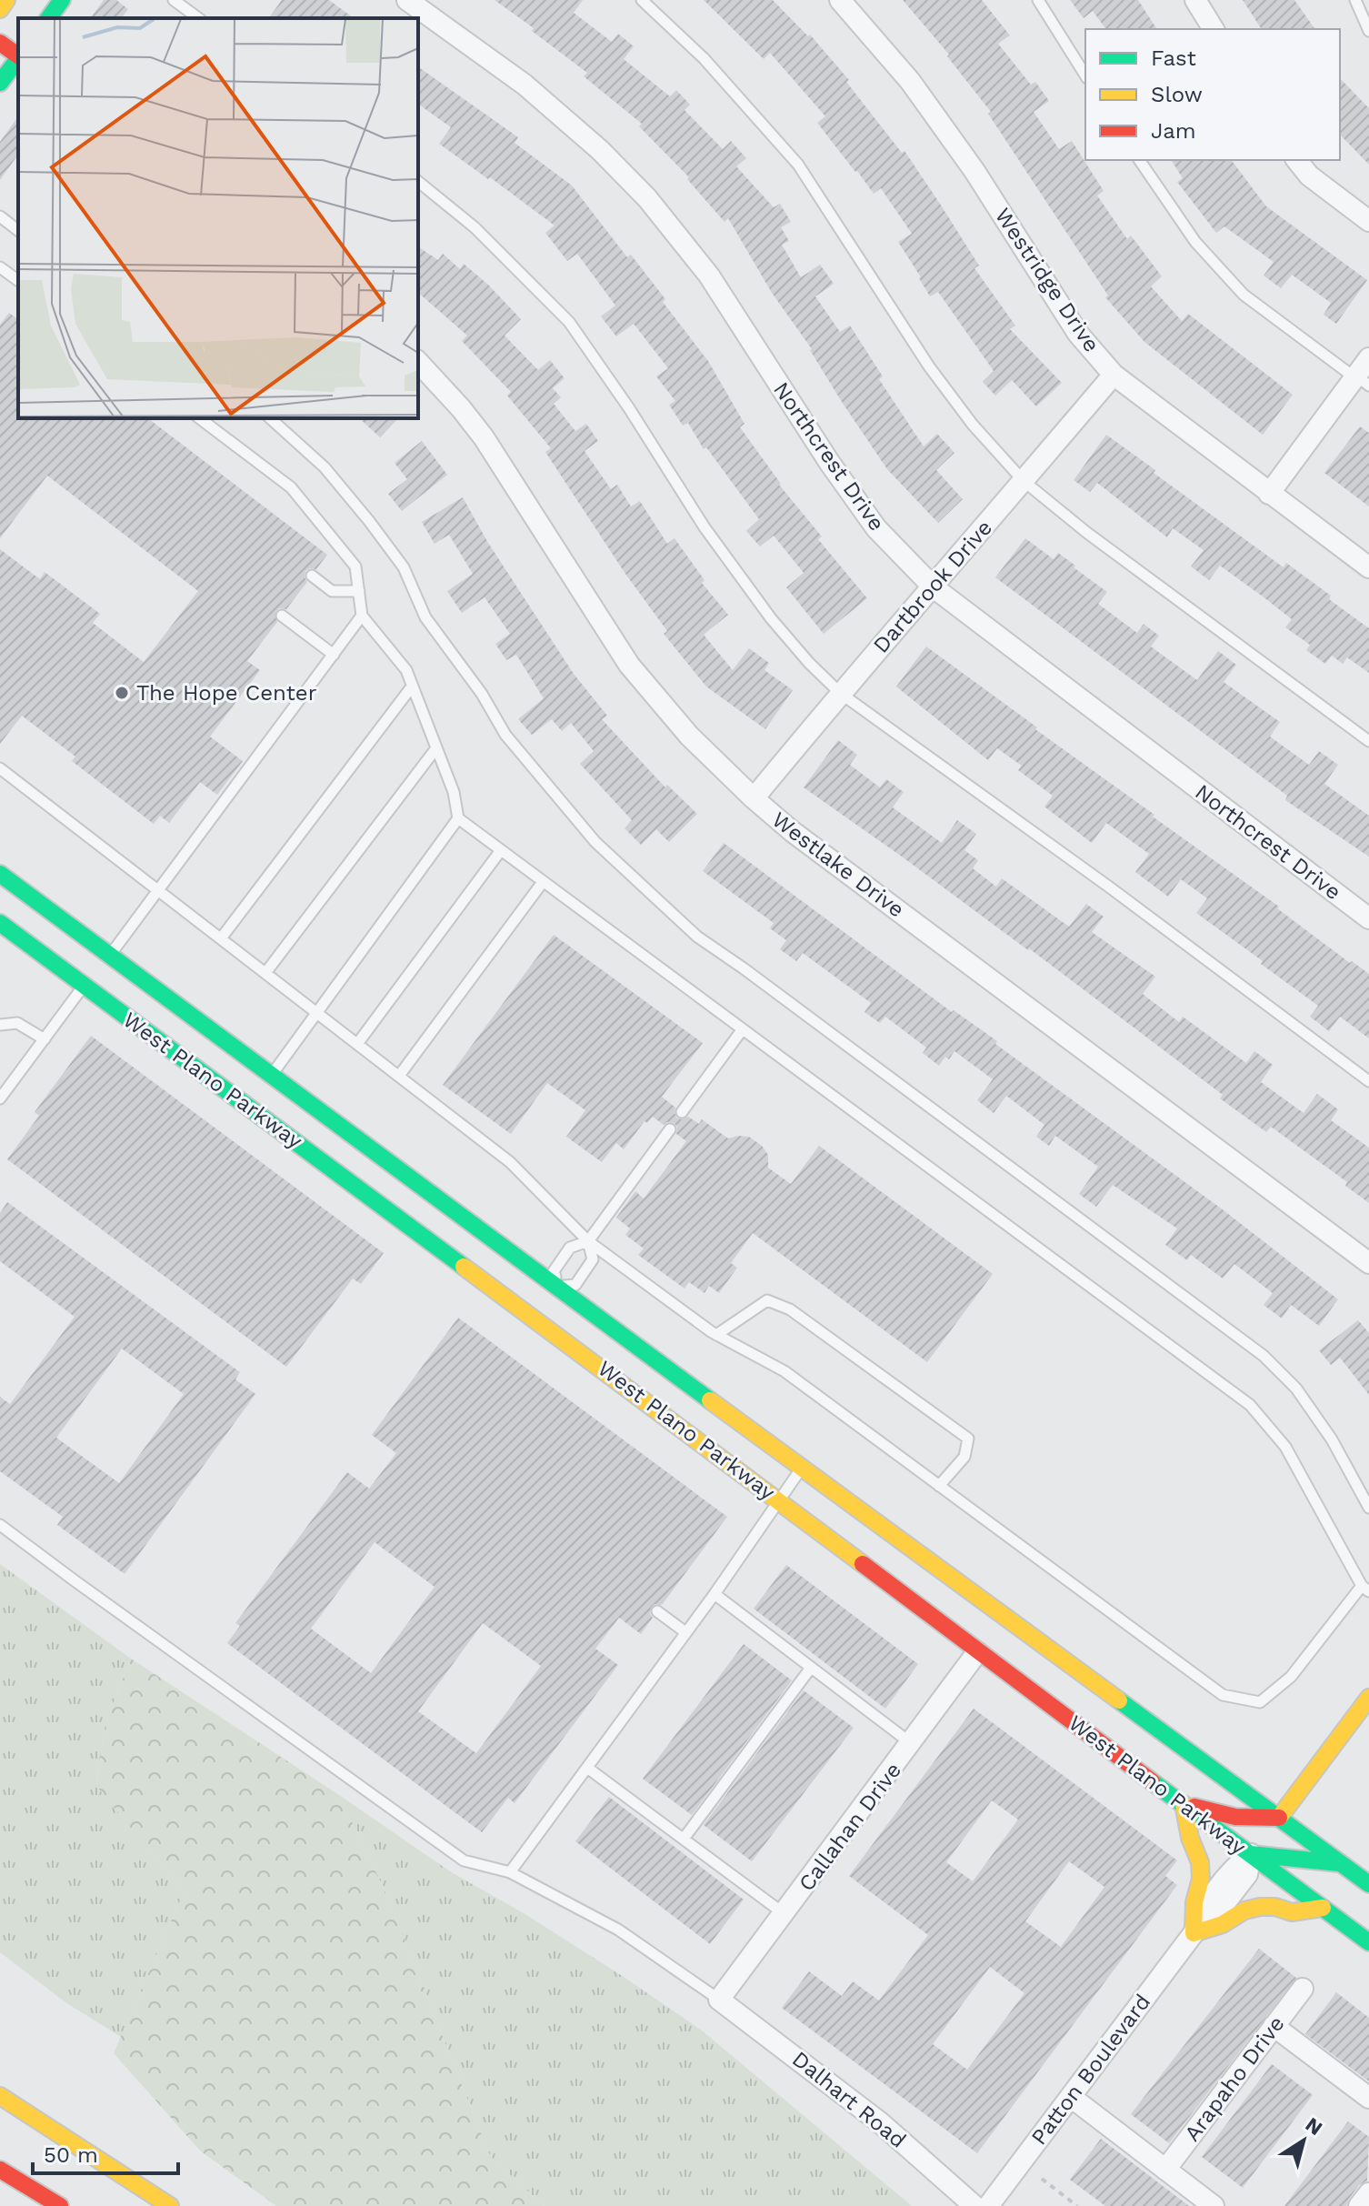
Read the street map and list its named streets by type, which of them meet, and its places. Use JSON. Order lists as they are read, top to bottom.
{
  "streets": {
    "main road": ["West Plano Parkway"],
    "street": [
      "Westridge Drive",
      "Northcrest Drive",
      "Dartbrook Drive",
      "Westlake Drive",
      "Callahan Drive",
      "Patton Boulevard",
      "Arapaho Drive",
      "Dalhart Road"
    ]
  },
  "crossings": [
    ["Westridge Drive", "Dartbrook Drive"],
    ["Northcrest Drive", "Dartbrook Drive"],
    ["Dartbrook Drive", "Westlake Drive"],
    ["West Plano Parkway", "Callahan Drive"],
    ["West Plano Parkway", "Patton Boulevard"],
    ["Callahan Drive", "Dalhart Road"]
  ],
  "places": ["The Hope Center"],
  "legend": ["Fast", "Slow", "Jam"],
  "scale_bar": "50 m",
  "north": "top right"
}
